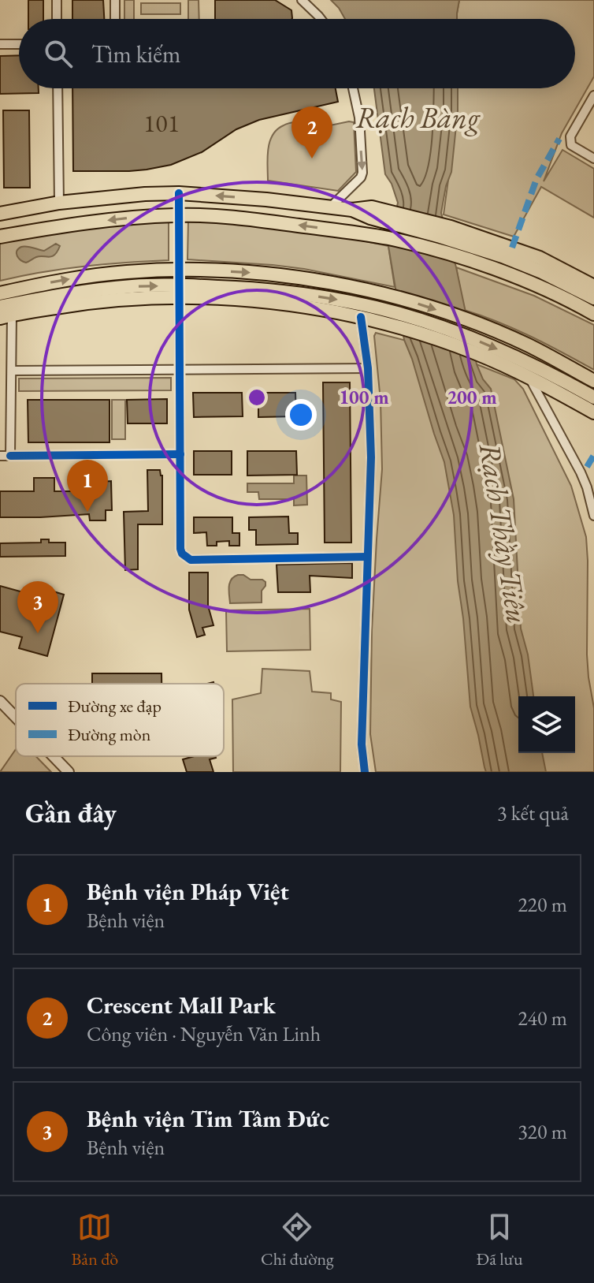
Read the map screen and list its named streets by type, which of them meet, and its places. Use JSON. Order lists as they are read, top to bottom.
{
  "water": ["Rạch Bàng", "Rạch Thầy Tiêu"],
  "house_numbers": ["101"],
  "legend": ["Đường xe đạp", "Đường mòn"],
  "page": {
    "search": "Tìm kiếm",
    "pins": ["2", "1", "3"],
    "heading": ["Gần đây", "3 kết quả"],
    "list": [
      {
        "mark": "1",
        "name": "Bệnh viện Pháp Việt",
        "note": "Bệnh viện",
        "value": "220 m"
      },
      {
        "mark": "2",
        "name": "Crescent Mall Park",
        "note": "Công viên · Nguyễn Văn Linh",
        "value": "240 m"
      },
      {
        "mark": "3",
        "name": "Bệnh viện Tim Tâm Đức",
        "note": "Bệnh viện",
        "value": "320 m"
      }
    ],
    "nav": ["Bản đồ", "Chỉ đường", "Đã lưu"]
  },
  "rings": ["100 m", "200 m"]
}
